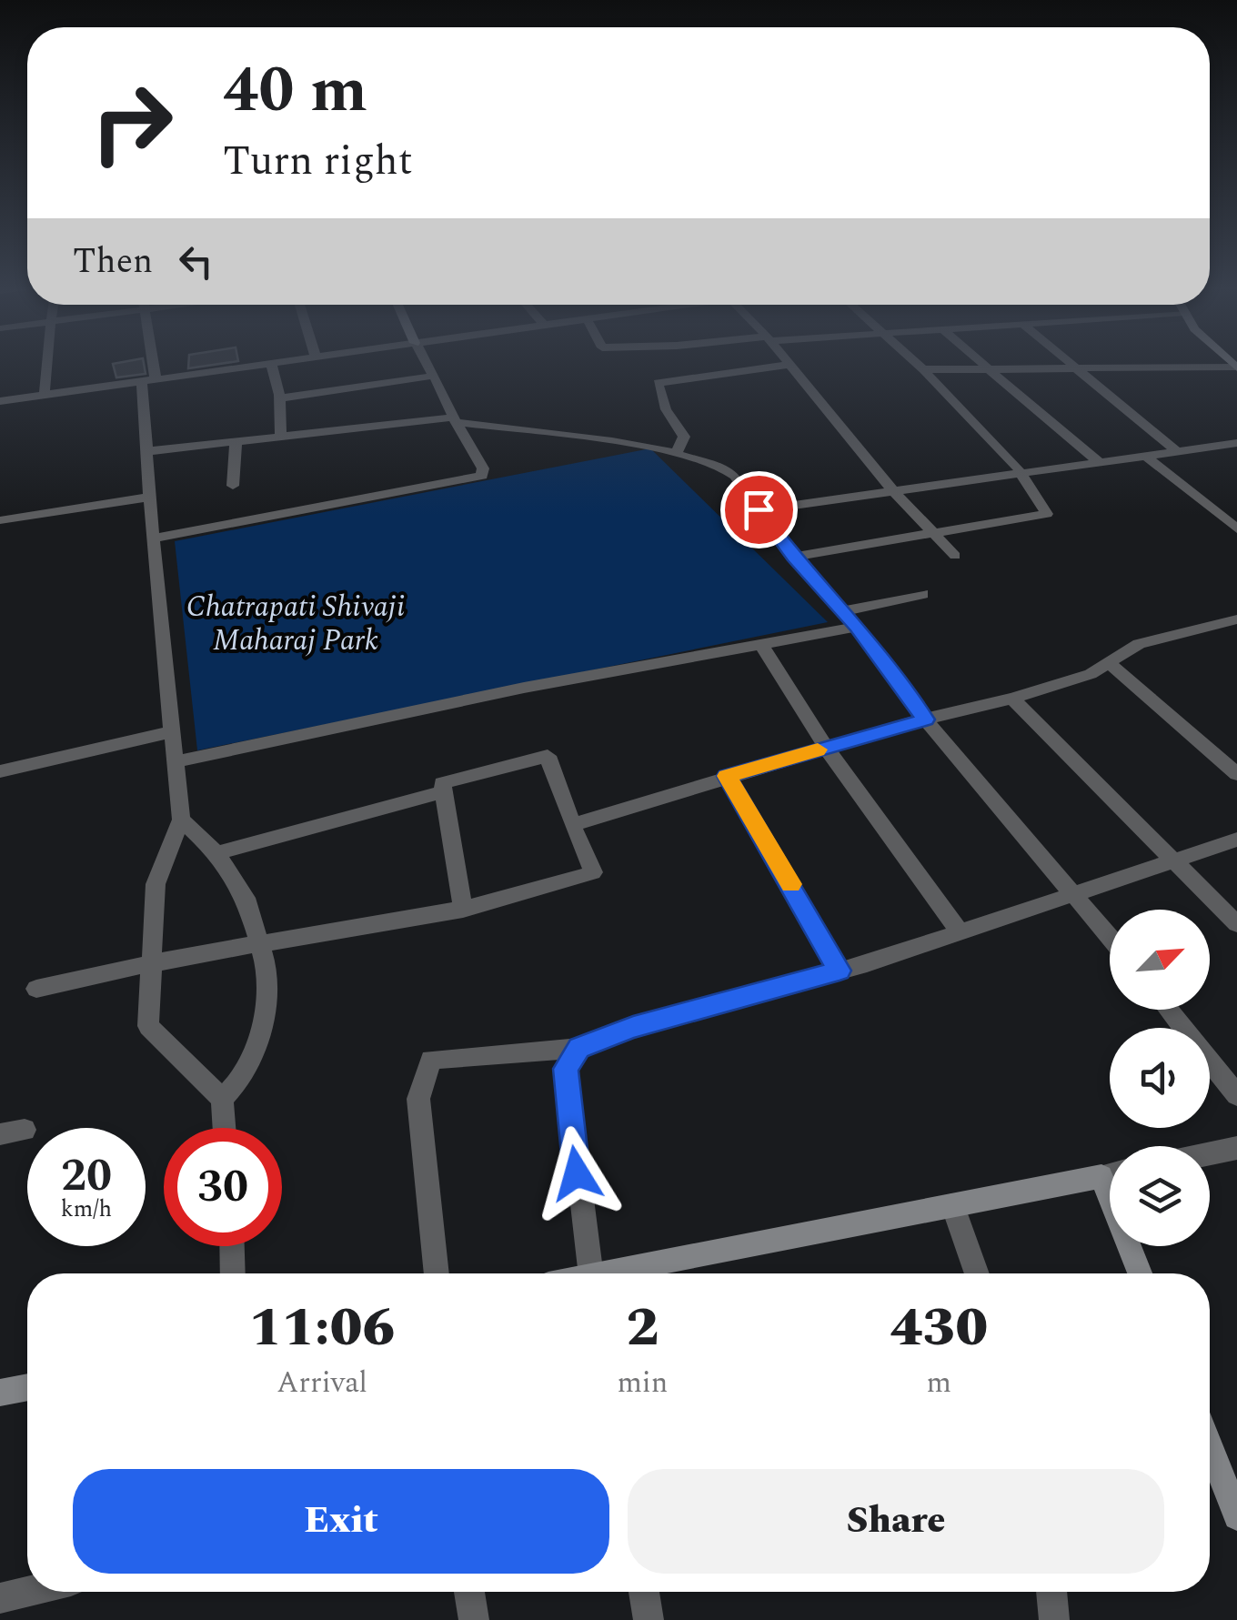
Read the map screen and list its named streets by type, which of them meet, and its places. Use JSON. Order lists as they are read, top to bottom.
{
  "parks": ["Chatrapati Shivaji Maharaj Park"],
  "north": "top right",
  "page": {
    "turn": ["40 m", "Turn right"],
    "then": "Then",
    "speed": "20 km/h",
    "limit": "30",
    "eta": [
      "11:06",
      "Arrival",
      "2",
      "min",
      "430",
      "m"
    ],
    "buttons": ["Exit", "Share"]
  }
}
